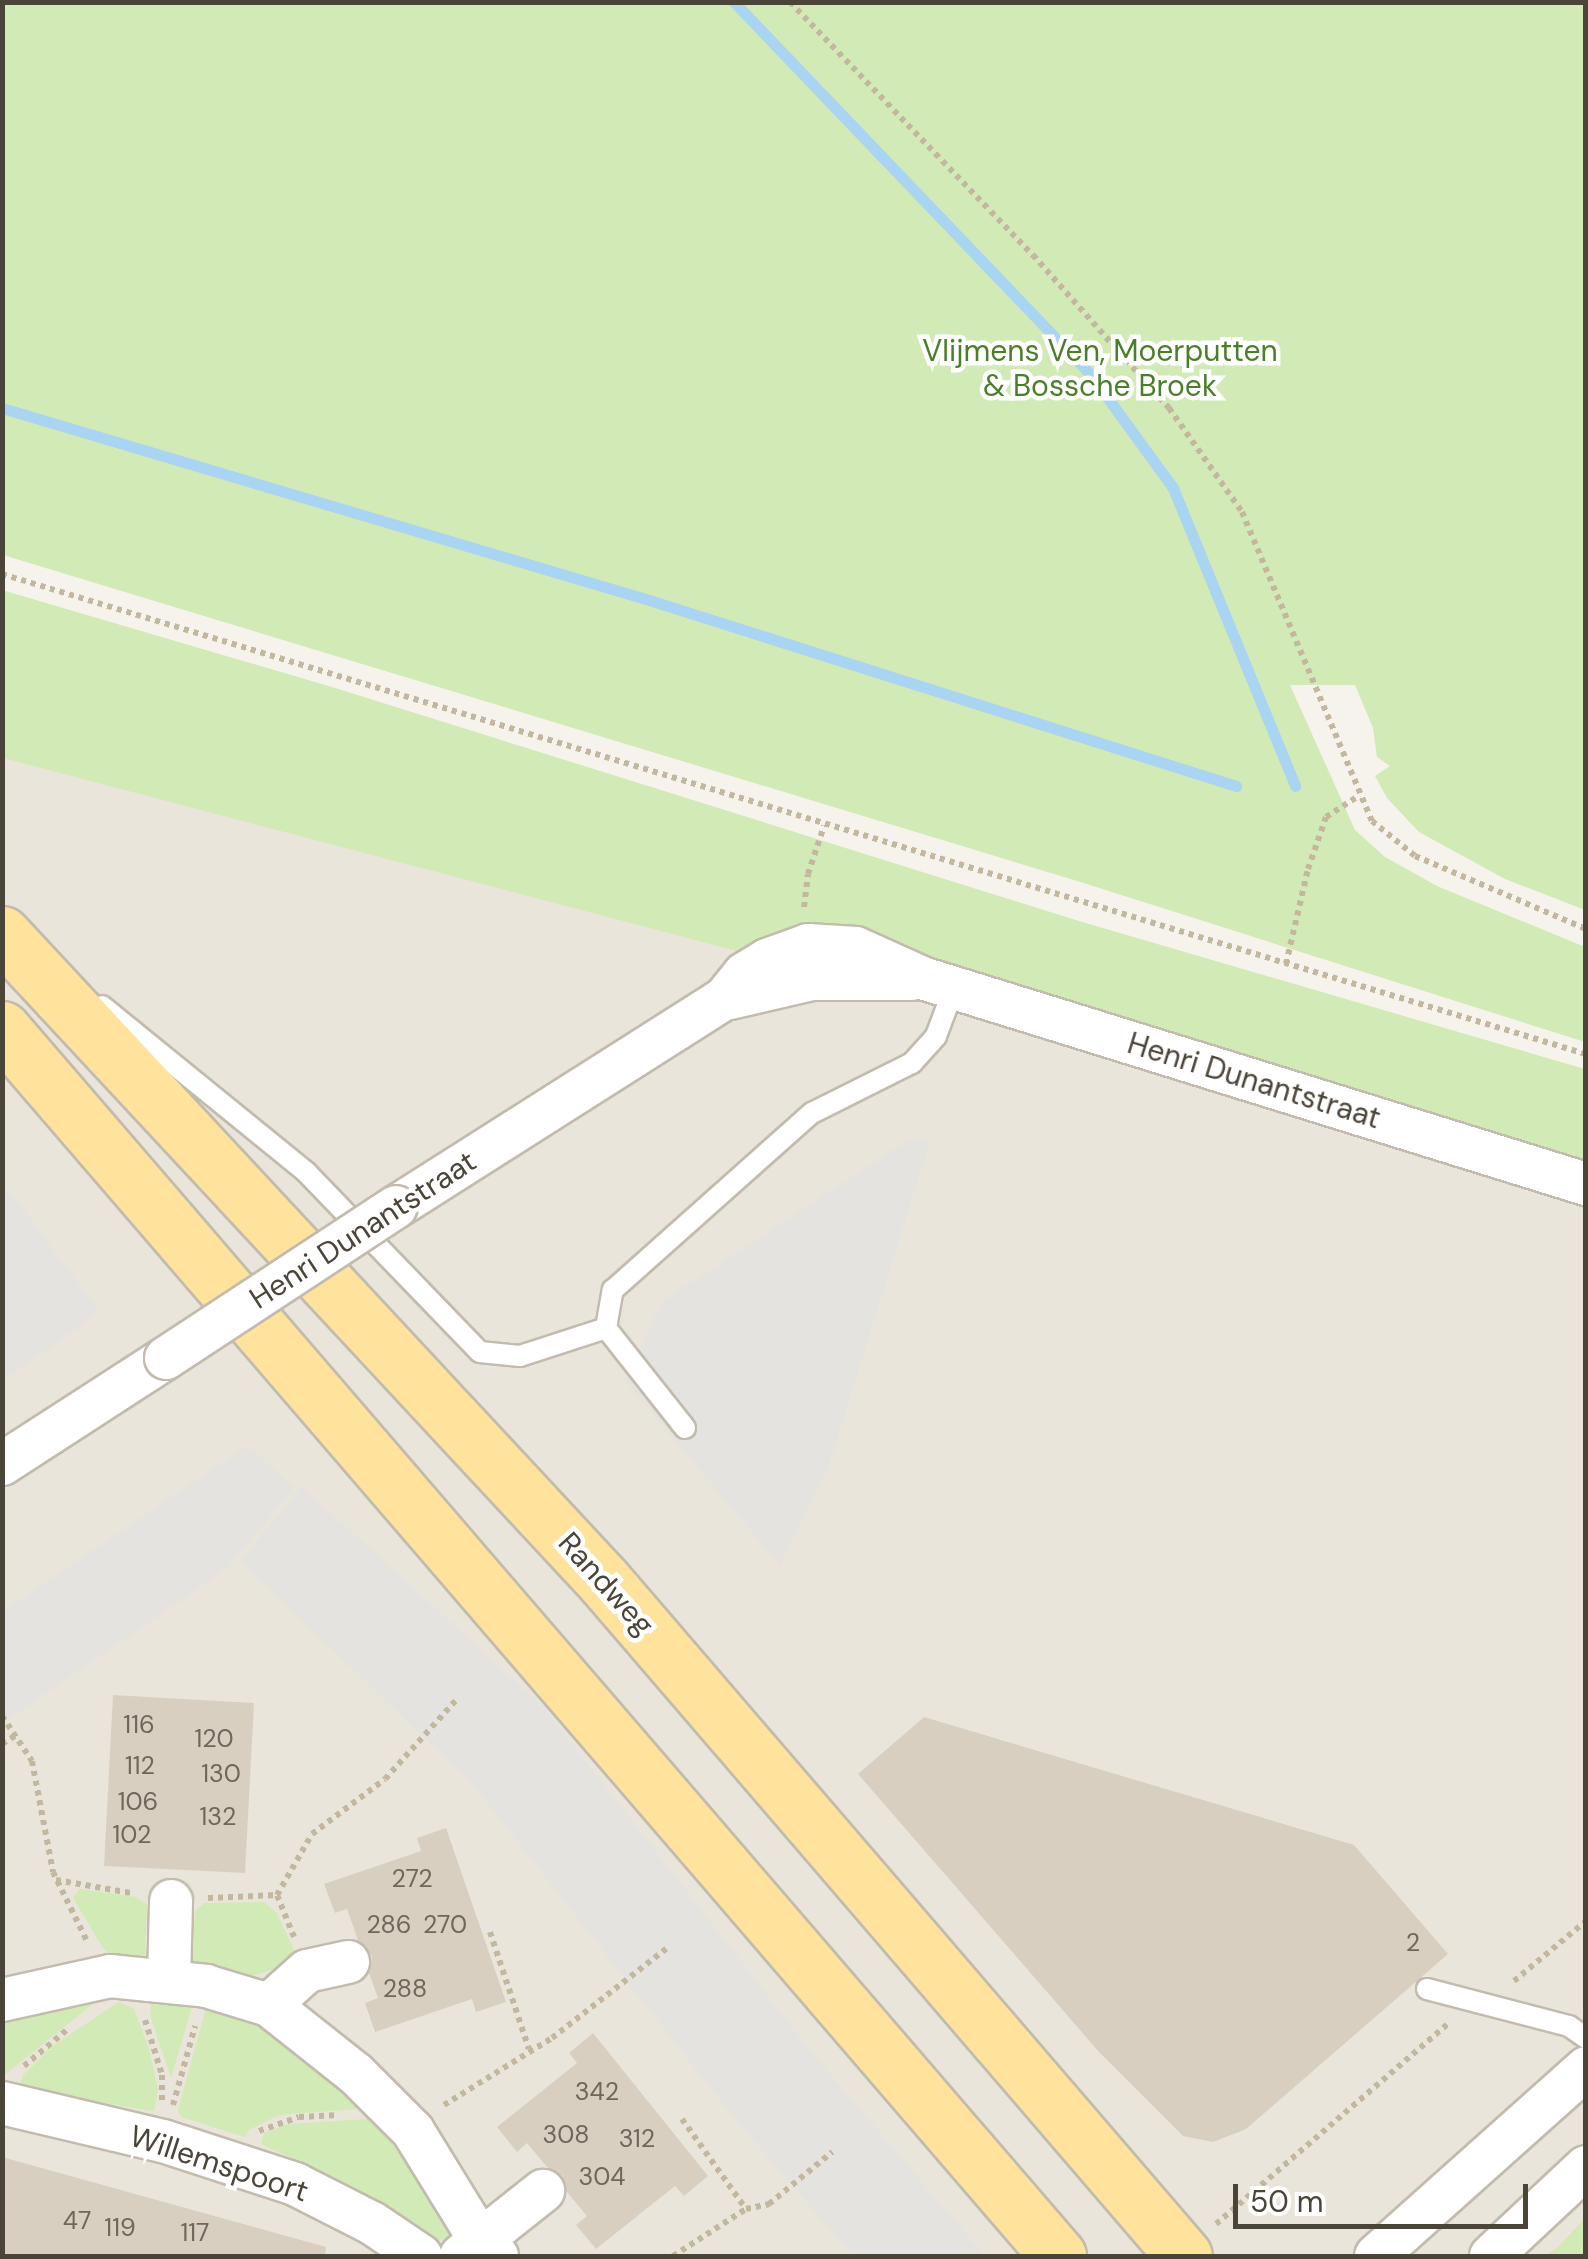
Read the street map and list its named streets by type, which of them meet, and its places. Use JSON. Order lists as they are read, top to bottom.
{
  "streets": {
    "main road": ["Randweg"],
    "street": ["Henri Dunantstraat", "Willemspoort"]
  },
  "parks": ["Vlijmens Ven, Moerputten & Bossche Broek"],
  "house_numbers": [
    "116",
    "120",
    "112",
    "130",
    "106",
    "132",
    "102",
    "272",
    "286",
    "270",
    "2",
    "288",
    "342",
    "308",
    "312",
    "304",
    "47",
    "119",
    "117"
  ],
  "scale_bar": "50 m"
}
